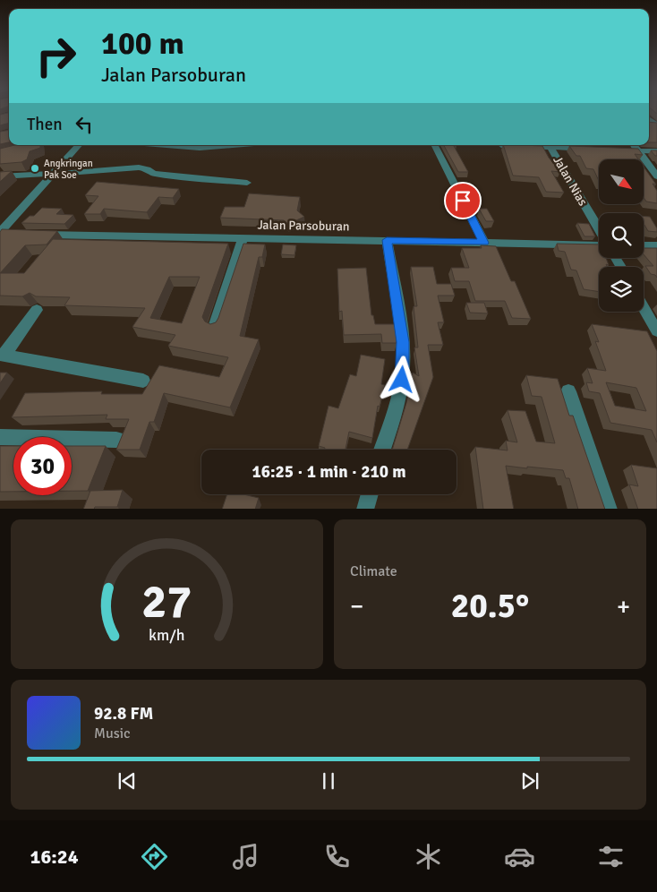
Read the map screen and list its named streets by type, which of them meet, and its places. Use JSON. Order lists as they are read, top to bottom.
{
  "streets": {
    "street": ["Jalan Nias", "Jalan Parsoburan"]
  },
  "places": ["Angkringan Pak Soe"],
  "north": "bottom right",
  "page": {
    "turn": ["100 m", "Jalan Parsoburan"],
    "then": "Then",
    "limit": "30",
    "trip": "16:25 · 1 min · 210 m",
    "tile": "Climate",
    "heat": ["−", "20.5°", "+"],
    "song": ["92.8 FM", "Music"],
    "tabs": "16:24",
    "gauge": ["27", "km/h"]
  }
}
